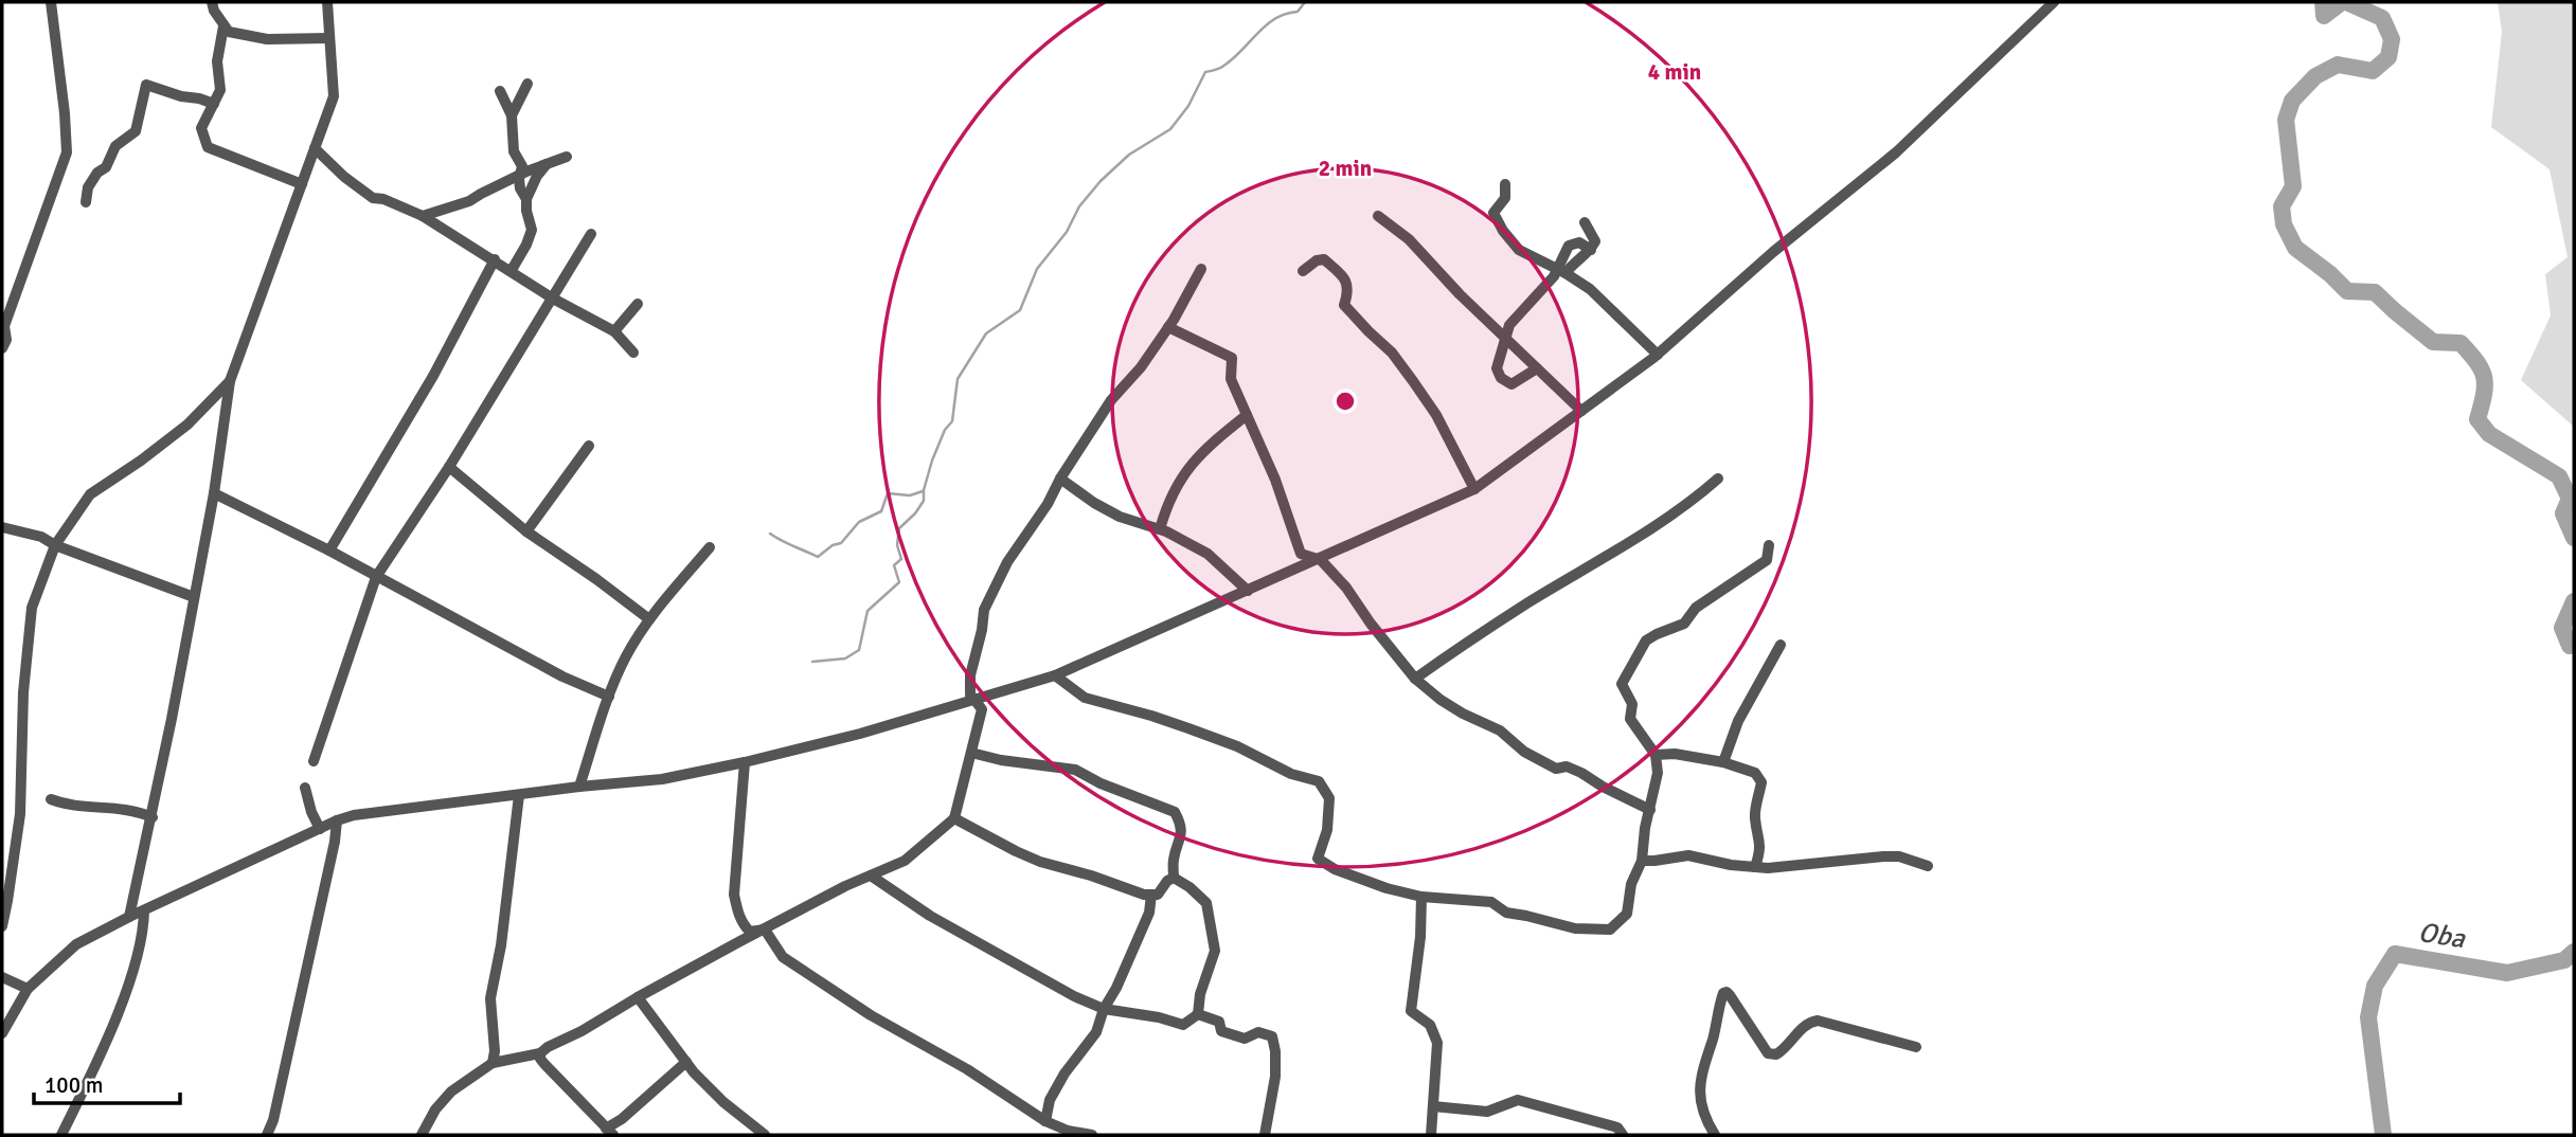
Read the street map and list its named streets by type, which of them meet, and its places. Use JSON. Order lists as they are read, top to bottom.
{
  "water": ["Oba"],
  "scale_bar": "100 m",
  "rings": ["4 min", "2 min"]
}
